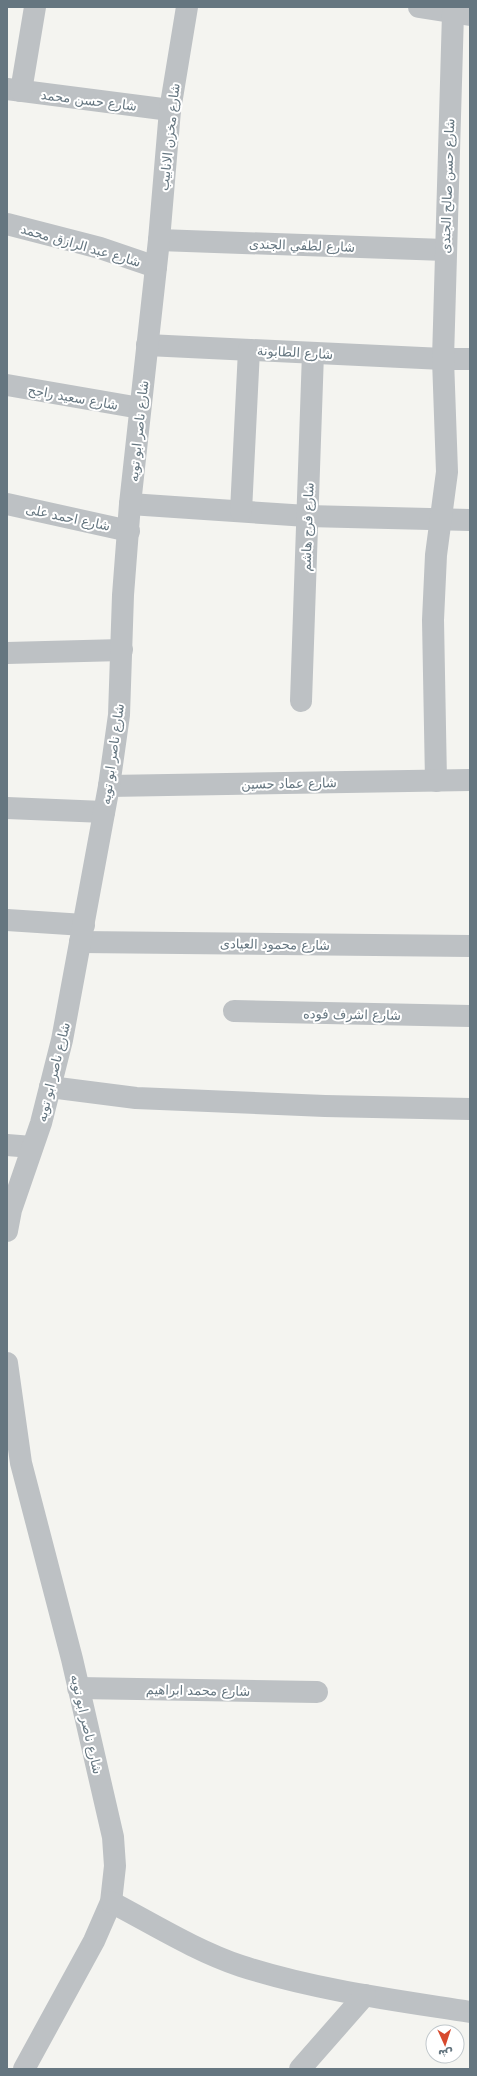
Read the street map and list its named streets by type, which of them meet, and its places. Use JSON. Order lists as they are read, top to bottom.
{
  "streets": {
    "street": [
      "شارع حسن محمد",
      "شارع مخزن الانابيب",
      "شارع حسن صالح الجندى",
      "شارع عبد الرازق محمد",
      "شارع لطفي الجندى",
      "شارع الطابونة",
      "شارع سعيد راجح",
      "شارع ناصر ابو تويه",
      "شارع احمد على",
      "شارع فرج هاشم",
      "شارع عماد حسين",
      "شارع محمود العيادى",
      "شارع اشرف فوده",
      "شارع محمد ابراهيم"
    ]
  },
  "crossings": [
    ["شارع حسن محمد", "شارع مخزن الانابيب"],
    ["شارع مخزن الانابيب", "شارع عبد الرازق محمد"],
    ["شارع مخزن الانابيب", "شارع لطفي الجندى"],
    ["شارع مخزن الانابيب", "شارع ناصر ابو تويه"],
    ["شارع حسن صالح الجندى", "شارع لطفي الجندى"],
    ["شارع حسن صالح الجندى", "شارع الطابونة"],
    ["شارع حسن صالح الجندى", "شارع عماد حسين"],
    ["شارع عبد الرازق محمد", "شارع ناصر ابو تويه"],
    ["شارع الطابونة", "شارع ناصر ابو تويه"],
    ["شارع الطابونة", "شارع فرج هاشم"],
    ["شارع سعيد راجح", "شارع ناصر ابو تويه"],
    ["شارع ناصر ابو تويه", "شارع احمد على"],
    ["شارع ناصر ابو تويه", "شارع عماد حسين"],
    ["شارع ناصر ابو تويه", "شارع محمود العيادى"],
    ["شارع ناصر ابو تويه", "شارع محمد ابراهيم"]
  ],
  "north": "bottom"
}
